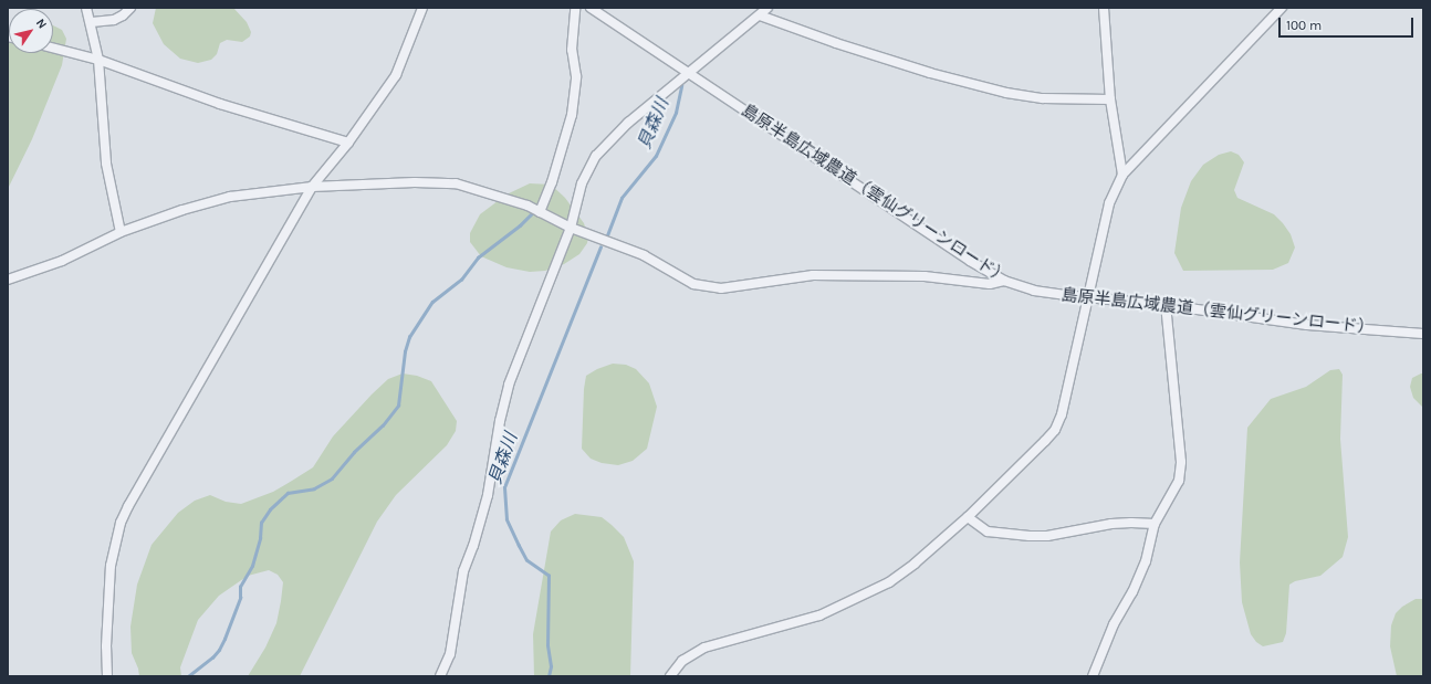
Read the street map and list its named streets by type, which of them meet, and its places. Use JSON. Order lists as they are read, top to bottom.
{
  "streets": {
    "street": ["島原半島広域農道（雲仙グリーンロード）"]
  },
  "water": ["貝森川"],
  "scale_bar": "100 m",
  "north": "top right"
}
